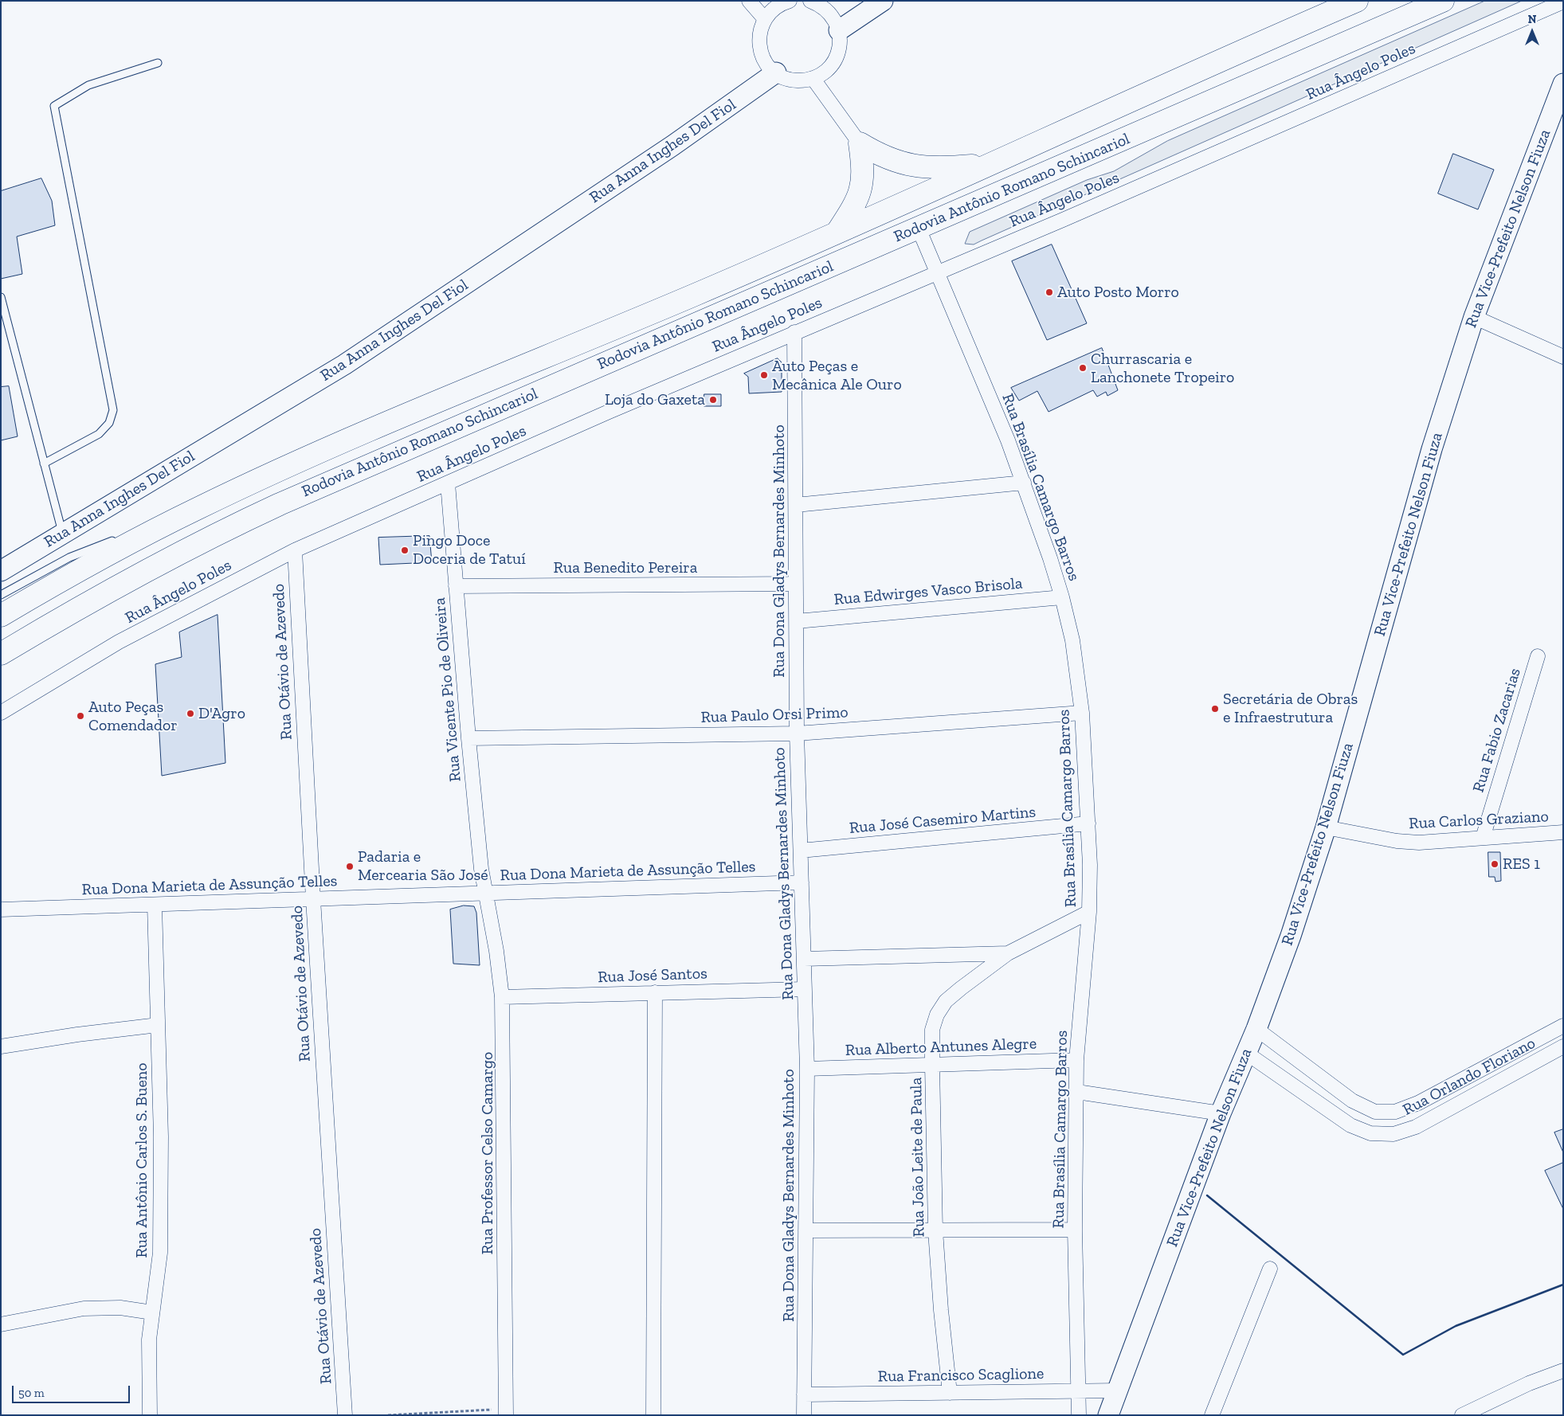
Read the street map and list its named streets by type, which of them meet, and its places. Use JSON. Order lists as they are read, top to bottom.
{
  "streets": {
    "highway": ["Rodovia Antônio Romano Schincariol"],
    "main road": ["Rua Anna Inghes Del Fiol", "Rua Vice-Prefeito Nelson Fiuza"],
    "street": [
      "Rua Ângelo Poles",
      "Rua Brasília Camargo Barros",
      "Rua Dona Gladys Bernardes Minhoto",
      "Rua Benedito Pereira",
      "Rua Edwirges Vasco Brisola",
      "Rua Otávio de Azevedo",
      "Rua Vicente Pio de Oliveira",
      "Rua Paulo Orsi Primo",
      "Rua Fabio Zacarias",
      "Rua José Casemiro Martins",
      "Rua Carlos Graziano",
      "Rua Dona Marieta de Assunção Telles",
      "Rua José Santos",
      "Rua Alberto Antunes Alegre",
      "Rua Orlando Floriano",
      "Rua Professor Celso Camargo",
      "Rua João Leite de Paula",
      "Rua Antônio Carlos S. Bueno",
      "Rua Francisco Scaglione"
    ]
  },
  "crossings": [
    ["Rua Ângelo Poles", "Rua Brasília Camargo Barros"],
    ["Rua Ângelo Poles", "Rua Dona Gladys Bernardes Minhoto"],
    ["Rua Ângelo Poles", "Rua Otávio de Azevedo"],
    ["Rua Ângelo Poles", "Rua Vicente Pio de Oliveira"],
    ["Rodovia Antônio Romano Schincariol", "Rua Brasília Camargo Barros"],
    ["Rua Vice-Prefeito Nelson Fiuza", "Rua Carlos Graziano"],
    ["Rua Vice-Prefeito Nelson Fiuza", "Rua Orlando Floriano"],
    ["Rua Vice-Prefeito Nelson Fiuza", "Rua Francisco Scaglione"],
    ["Rua Brasília Camargo Barros", "Rua Edwirges Vasco Brisola"],
    ["Rua Brasília Camargo Barros", "Rua Paulo Orsi Primo"],
    ["Rua Brasília Camargo Barros", "Rua José Casemiro Martins"],
    ["Rua Brasília Camargo Barros", "Rua Alberto Antunes Alegre"],
    ["Rua Brasília Camargo Barros", "Rua João Leite de Paula"],
    ["Rua Brasília Camargo Barros", "Rua Francisco Scaglione"],
    ["Rua Dona Gladys Bernardes Minhoto", "Rua Benedito Pereira"],
    ["Rua Dona Gladys Bernardes Minhoto", "Rua Edwirges Vasco Brisola"],
    ["Rua Dona Gladys Bernardes Minhoto", "Rua Paulo Orsi Primo"],
    ["Rua Dona Gladys Bernardes Minhoto", "Rua José Casemiro Martins"],
    ["Rua Dona Gladys Bernardes Minhoto", "Rua Dona Marieta de Assunção Telles"],
    ["Rua Dona Gladys Bernardes Minhoto", "Rua José Santos"],
    ["Rua Dona Gladys Bernardes Minhoto", "Rua Alberto Antunes Alegre"],
    ["Rua Dona Gladys Bernardes Minhoto", "Rua João Leite de Paula"],
    ["Rua Dona Gladys Bernardes Minhoto", "Rua Francisco Scaglione"],
    ["Rua Benedito Pereira", "Rua Vicente Pio de Oliveira"],
    ["Rua Otávio de Azevedo", "Rua Dona Marieta de Assunção Telles"],
    ["Rua Vicente Pio de Oliveira", "Rua Paulo Orsi Primo"],
    ["Rua Vicente Pio de Oliveira", "Rua Dona Marieta de Assunção Telles"],
    ["Rua Vicente Pio de Oliveira", "Rua Professor Celso Camargo"],
    ["Rua Fabio Zacarias", "Rua Carlos Graziano"],
    ["Rua Dona Marieta de Assunção Telles", "Rua Professor Celso Camargo"],
    ["Rua Dona Marieta de Assunção Telles", "Rua Antônio Carlos S. Bueno"],
    ["Rua José Santos", "Rua Professor Celso Camargo"],
    ["Rua Alberto Antunes Alegre", "Rua João Leite de Paula"],
    ["Rua João Leite de Paula", "Rua Francisco Scaglione"]
  ],
  "places": [
    "Auto Posto Morro",
    "Churrascaria e Lanchonete Tropeiro",
    "Auto Peças e Mecânica Ale Ouro",
    "Loja do Gaxeta",
    "Pingo Doce Doceria de Tatuí",
    "Secretária de Obras e Infraestrutura",
    "D'Agro",
    "Auto Peças Comendador",
    "RES 1",
    "Padaria e Mercearia São José"
  ],
  "scale_bar": "50 m",
  "north": "top"
}
